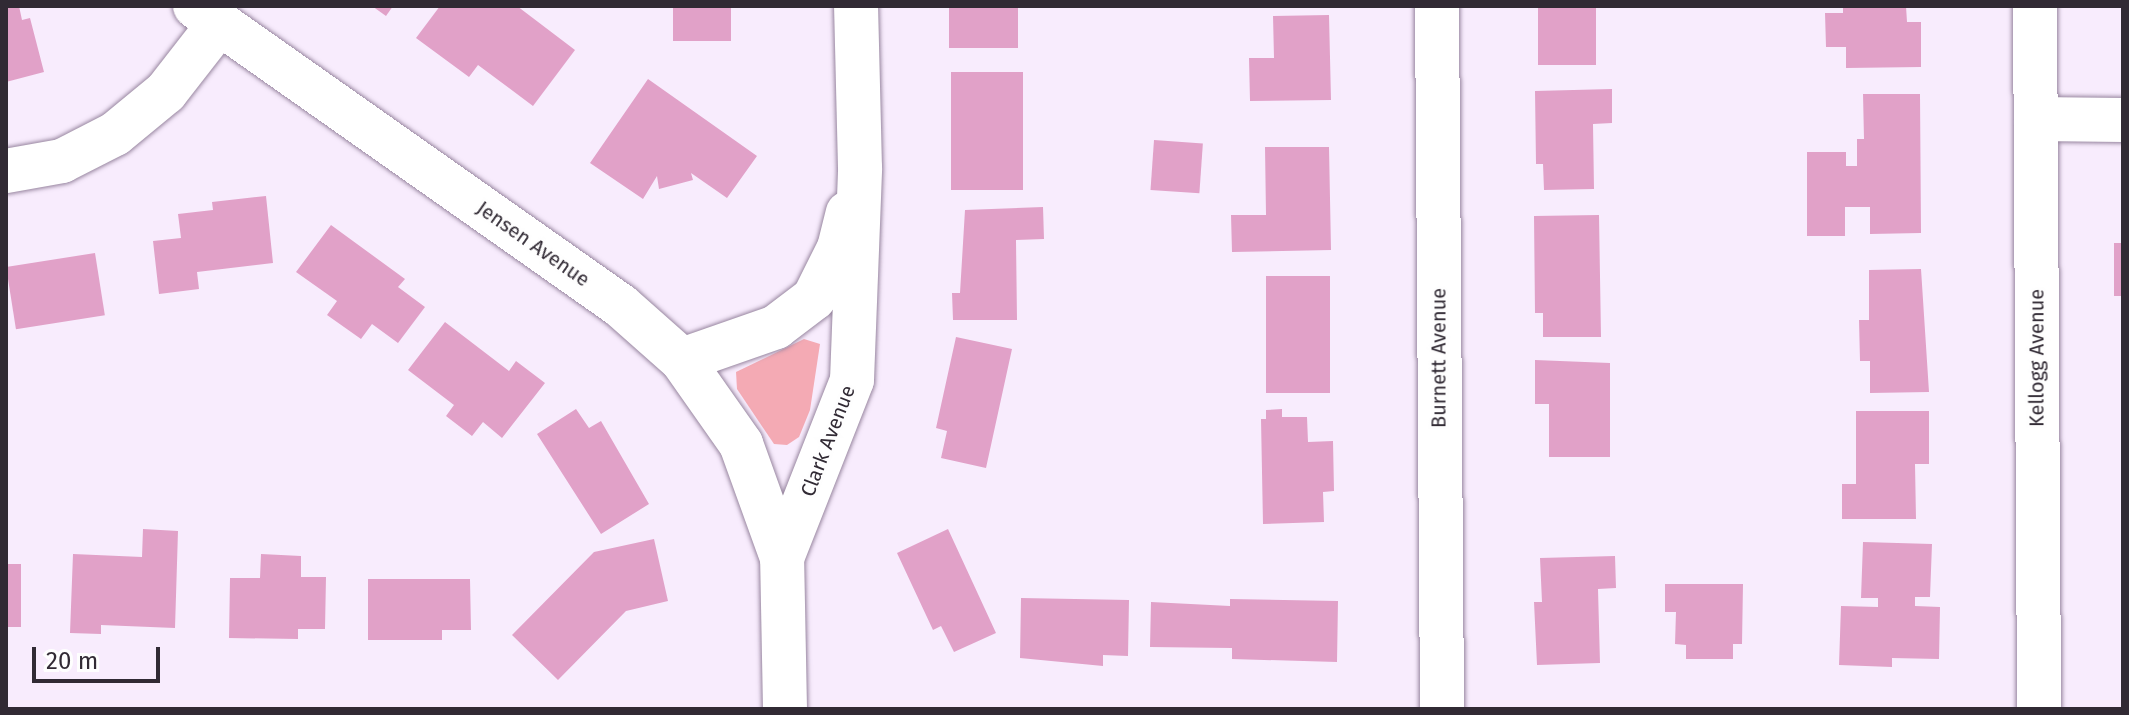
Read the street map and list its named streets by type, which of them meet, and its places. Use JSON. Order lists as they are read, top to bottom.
{
  "streets": {
    "street": [
      "Jensen Avenue",
      "Burnett Avenue",
      "Kellogg Avenue",
      "Clark Avenue"
    ]
  },
  "crossings": [
    ["Jensen Avenue", "Clark Avenue"]
  ],
  "scale_bar": "20 m"
}
